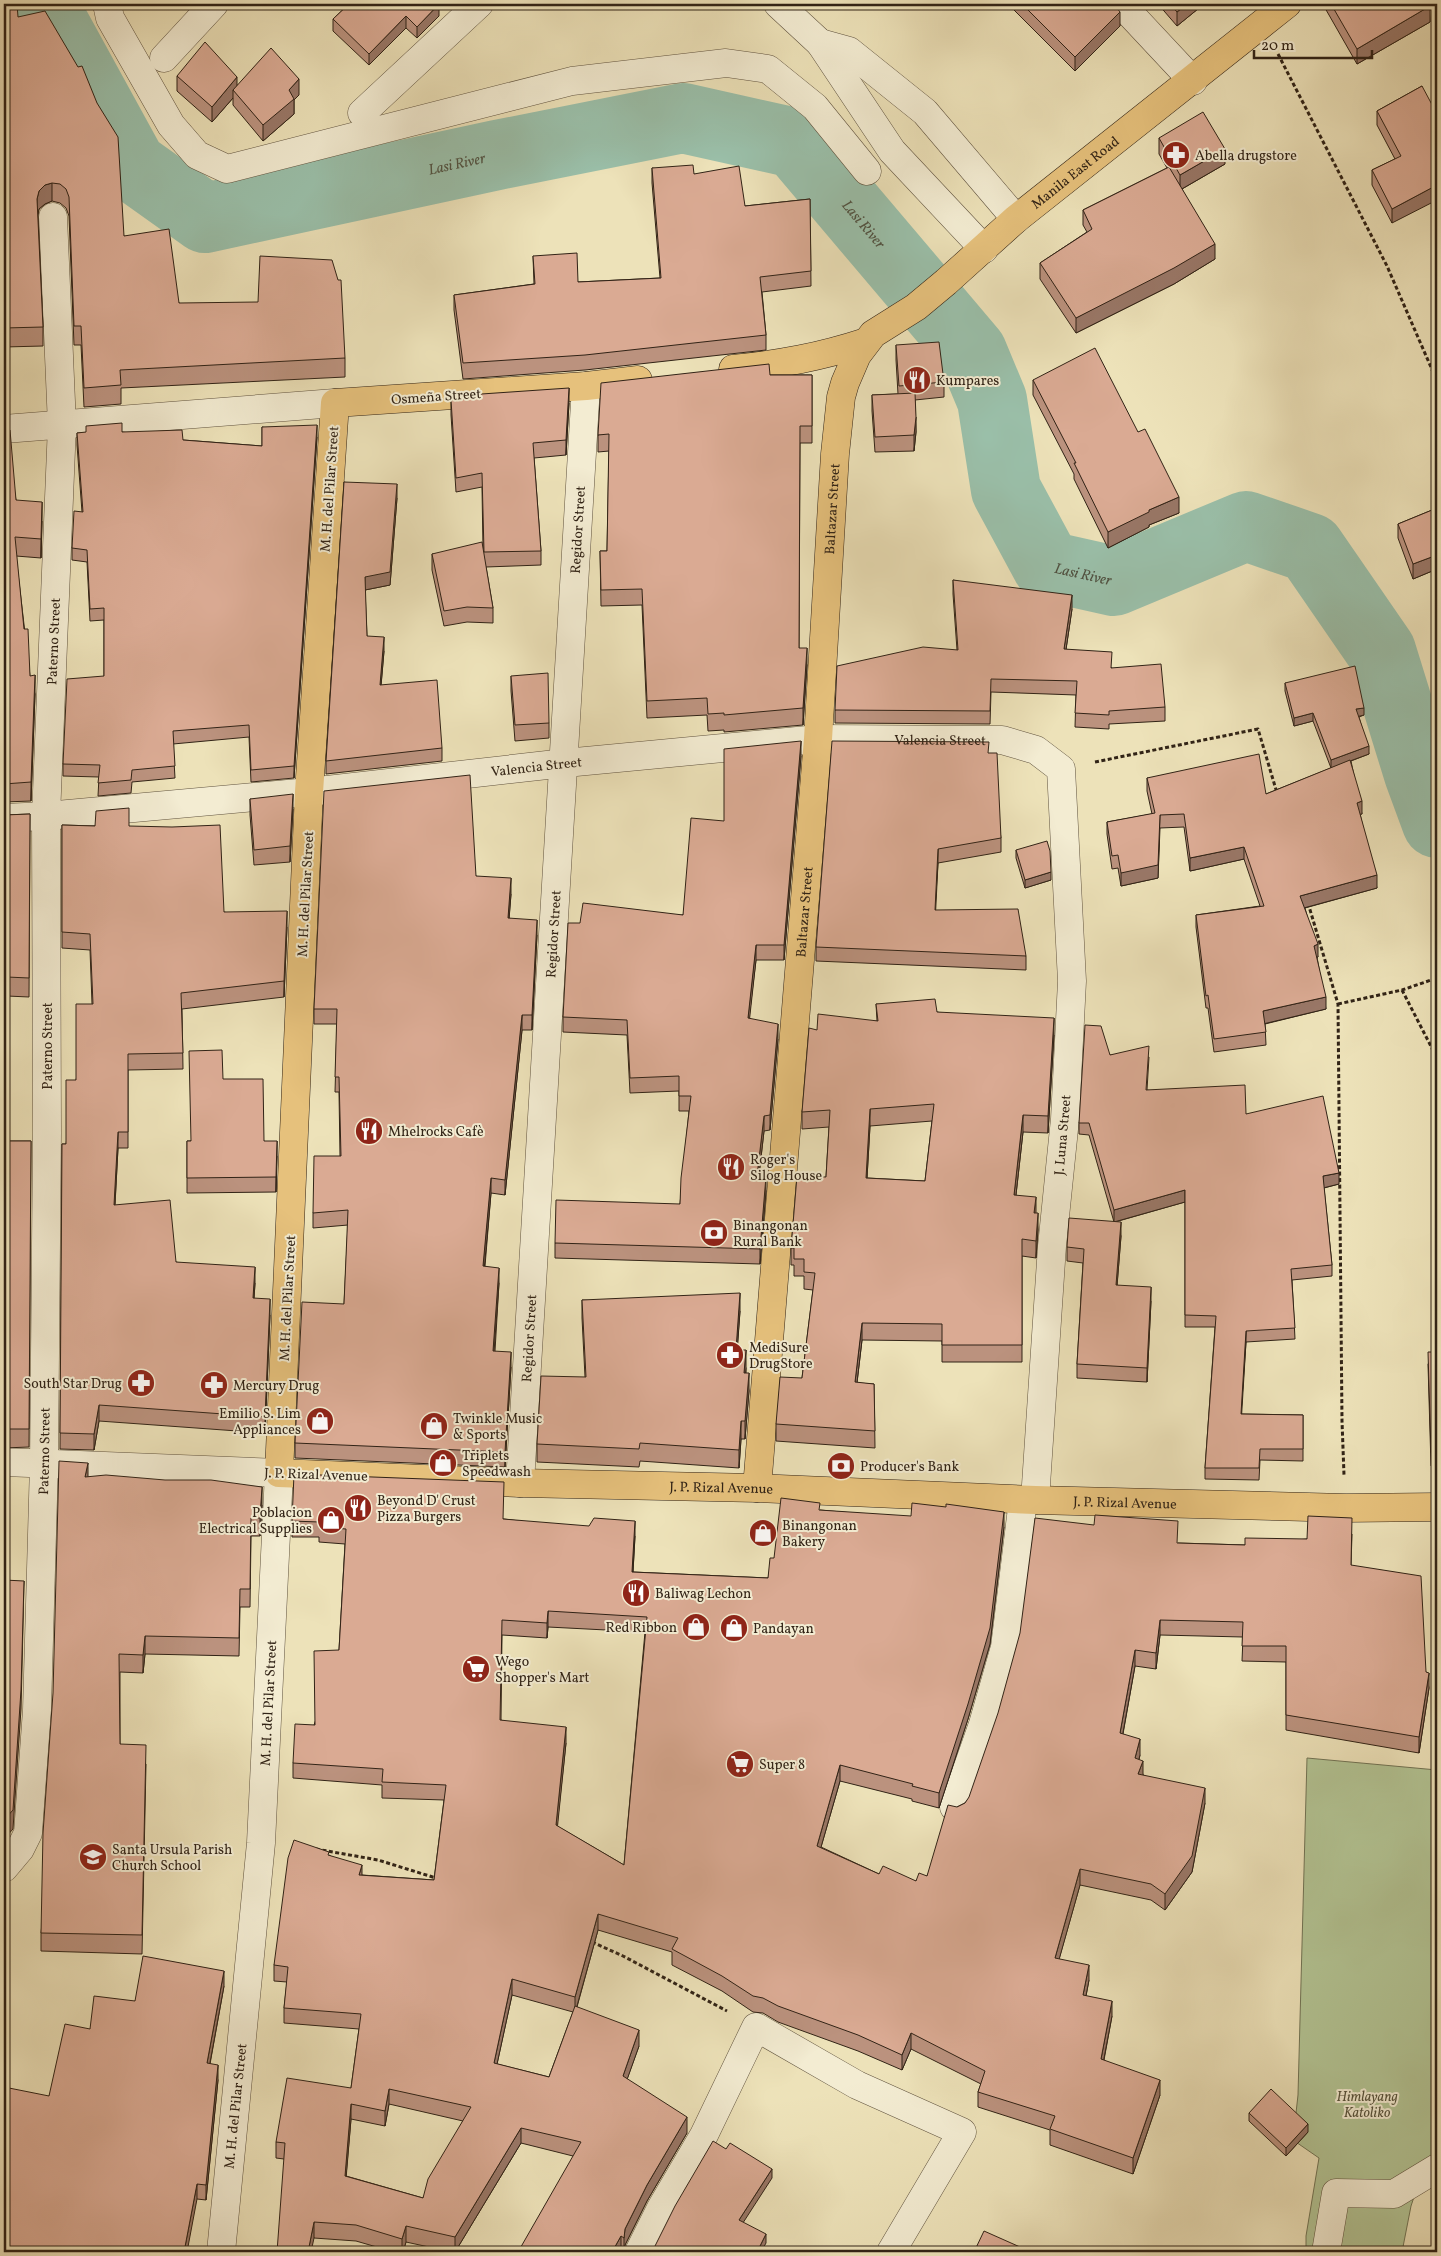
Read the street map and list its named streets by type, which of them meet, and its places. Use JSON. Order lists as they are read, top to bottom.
{
  "streets": {
    "main road": [
      "Manila East Road",
      "Osmeña Street",
      "M. H. del Pilar Street",
      "Baltazar Street",
      "J. P. Rizal Avenue"
    ],
    "street": [
      "Regidor Street",
      "Paterno Street",
      "Valencia Street",
      "J. Luna Street"
    ]
  },
  "crossings": [
    ["Manila East Road", "Baltazar Street"],
    ["Osmeña Street", "M. H. del Pilar Street"],
    ["Osmeña Street", "Regidor Street"],
    ["Osmeña Street", "Paterno Street"],
    ["M. H. del Pilar Street", "Valencia Street"],
    ["M. H. del Pilar Street", "J. P. Rizal Avenue"],
    ["Baltazar Street", "Valencia Street"],
    ["Baltazar Street", "J. P. Rizal Avenue"],
    ["Regidor Street", "Valencia Street"],
    ["Regidor Street", "J. P. Rizal Avenue"],
    ["Paterno Street", "Valencia Street"],
    ["Paterno Street", "J. P. Rizal Avenue"],
    ["Valencia Street", "J. Luna Street"],
    ["J. Luna Street", "J. P. Rizal Avenue"]
  ],
  "water": ["Lasi River"],
  "parks": ["Himlayang Katoliko"],
  "places": {
    "pharmacy": [
      "Abella drugstore",
      "MediSure DrugStore",
      "South Star Drug",
      "Mercury Drug"
    ],
    "restaurant": [
      "Kumpares",
      "Mhelrocks Cafè",
      "Roger's Silog House",
      "Beyond D' Crust Pizza Burgers",
      "Baliwag Lechon"
    ],
    "bank": ["Binangonan Rural Bank", "Producer's Bank"],
    "shop": [
      "Emilio S. Lim Appliances",
      "Twinkle Music & Sports",
      "Triplets Speedwash",
      "Poblacion Electrical Supplies",
      "Binangonan Bakery",
      "Red Ribbon",
      "Pandayan"
    ],
    "supermarket": ["Wego Shopper's Mart", "Super 8"],
    "school or university": ["Santa Ursula Parish Church School"]
  },
  "scale_bar": "20 m"
}
